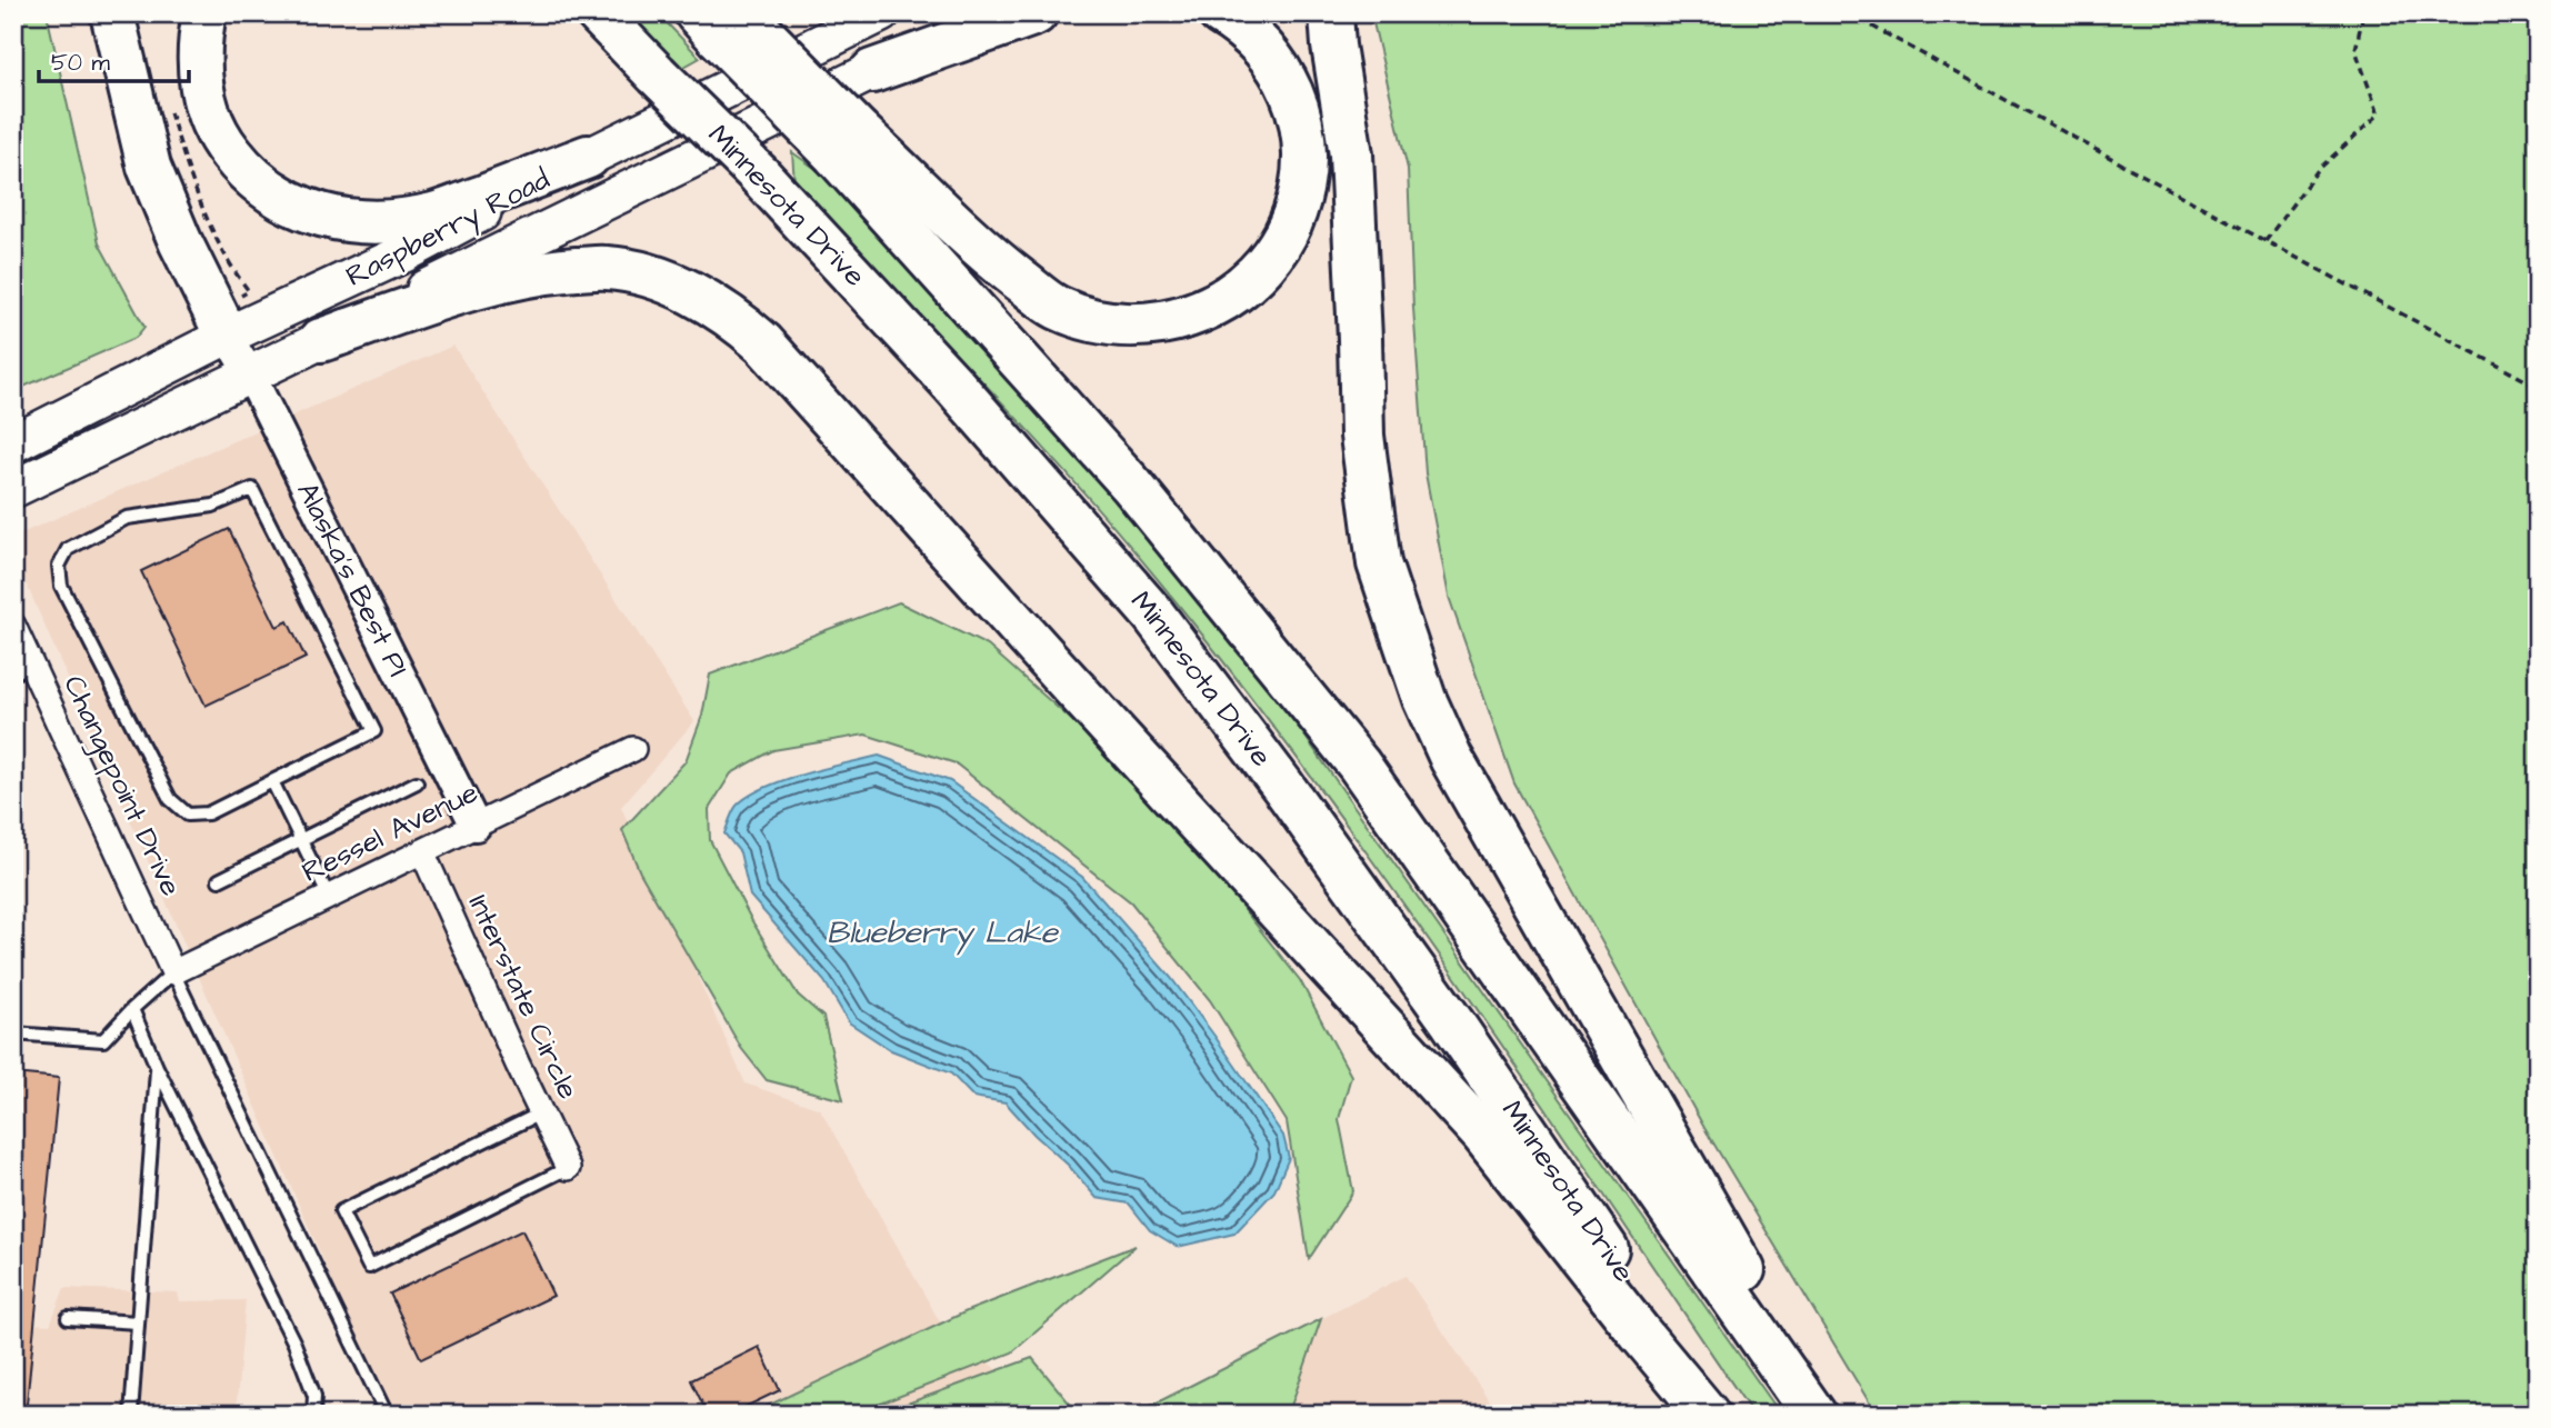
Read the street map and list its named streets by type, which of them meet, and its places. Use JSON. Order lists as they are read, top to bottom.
{
  "streets": {
    "highway": ["Minnesota Drive"],
    "main road": ["Raspberry Road"],
    "street": [
      "Alaska's Best PI",
      "Changepoint Drive",
      "Ressel Avenue",
      "Interstate Circle"
    ]
  },
  "crossings": [
    ["Raspberry Road", "Alaska's Best PI"],
    ["Alaska's Best PI", "Ressel Avenue"],
    ["Changepoint Drive", "Ressel Avenue"],
    ["Ressel Avenue", "Interstate Circle"]
  ],
  "water": ["Blueberry Lake"],
  "scale_bar": "50 m"
}
